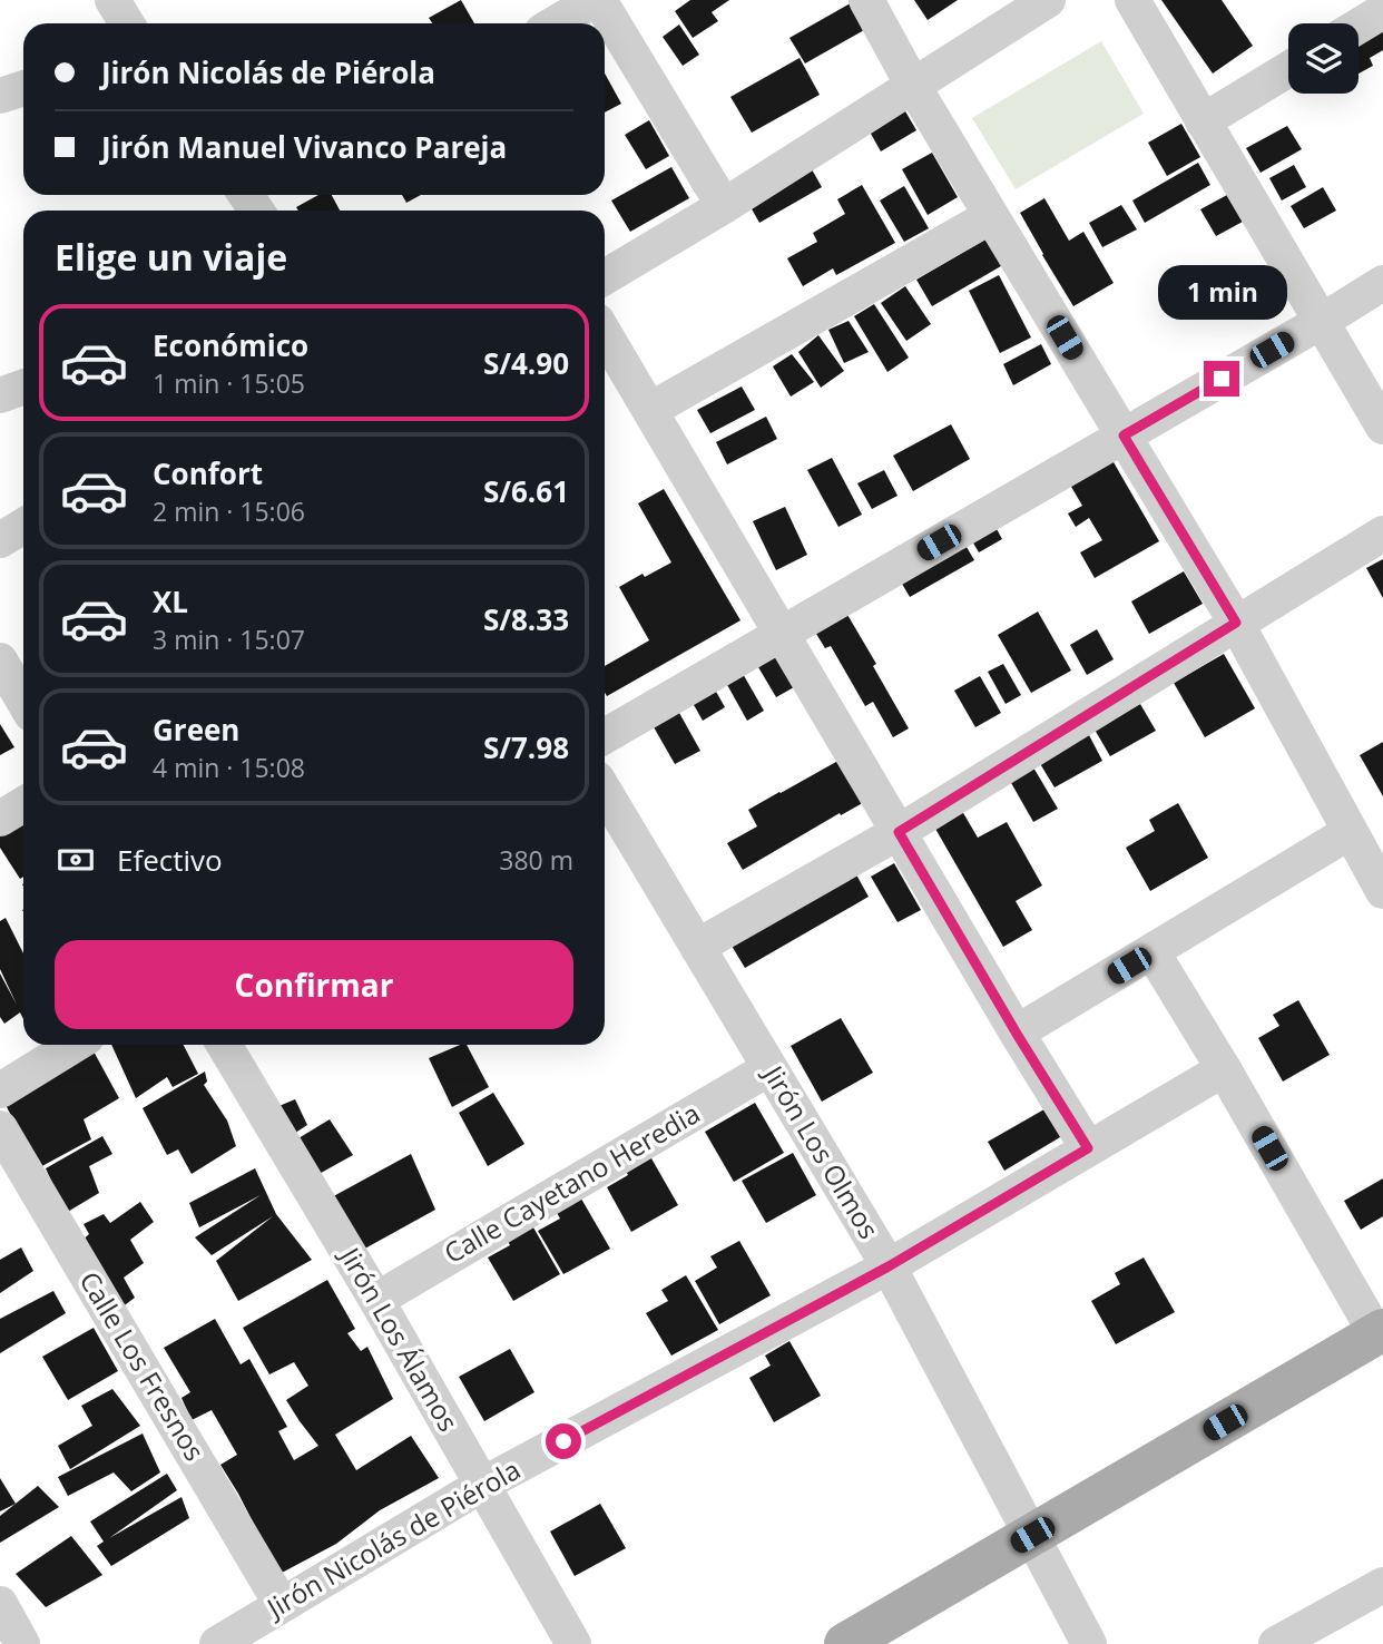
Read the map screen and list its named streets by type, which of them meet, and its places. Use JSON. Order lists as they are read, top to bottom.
{
  "streets": {
    "street": [
      "Jirón Los Olmos",
      "Calle Cayetano Heredia",
      "Jirón Los Álamos",
      "Calle Los Fresnos",
      "Jirón Nicolás de Piérola"
    ]
  },
  "crossings": [
    ["Jirón Los Olmos", "Calle Cayetano Heredia"],
    ["Jirón Los Olmos", "Jirón Nicolás de Piérola"],
    ["Calle Cayetano Heredia", "Jirón Los Álamos"],
    ["Jirón Los Álamos", "Jirón Nicolás de Piérola"],
    ["Calle Los Fresnos", "Jirón Nicolás de Piérola"]
  ],
  "page": {
    "banner": ["Jirón Nicolás de Piérola", "Jirón Manuel Vivanco Pareja"],
    "heading": "Elige un viaje",
    "bubble": "1 min",
    "list": [
      {
        "name": "Económico",
        "note": "1 min · 15:05",
        "value": "S/4.90"
      },
      {
        "name": "Confort",
        "note": "2 min · 15:06",
        "value": "S/6.61"
      },
      {
        "name": "XL",
        "note": "3 min · 15:07",
        "value": "S/8.33"
      },
      {
        "name": "Green",
        "note": "4 min · 15:08",
        "value": "S/7.98"
      }
    ],
    "pay": ["Efectivo", "380 m"],
    "buttons": "Confirmar"
  }
}
